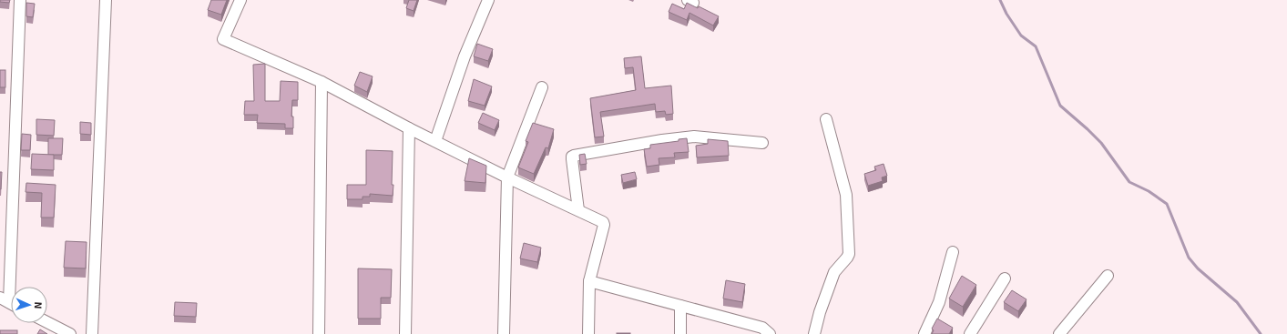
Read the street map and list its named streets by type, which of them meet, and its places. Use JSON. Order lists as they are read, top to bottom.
{
  "north": "right"
}
